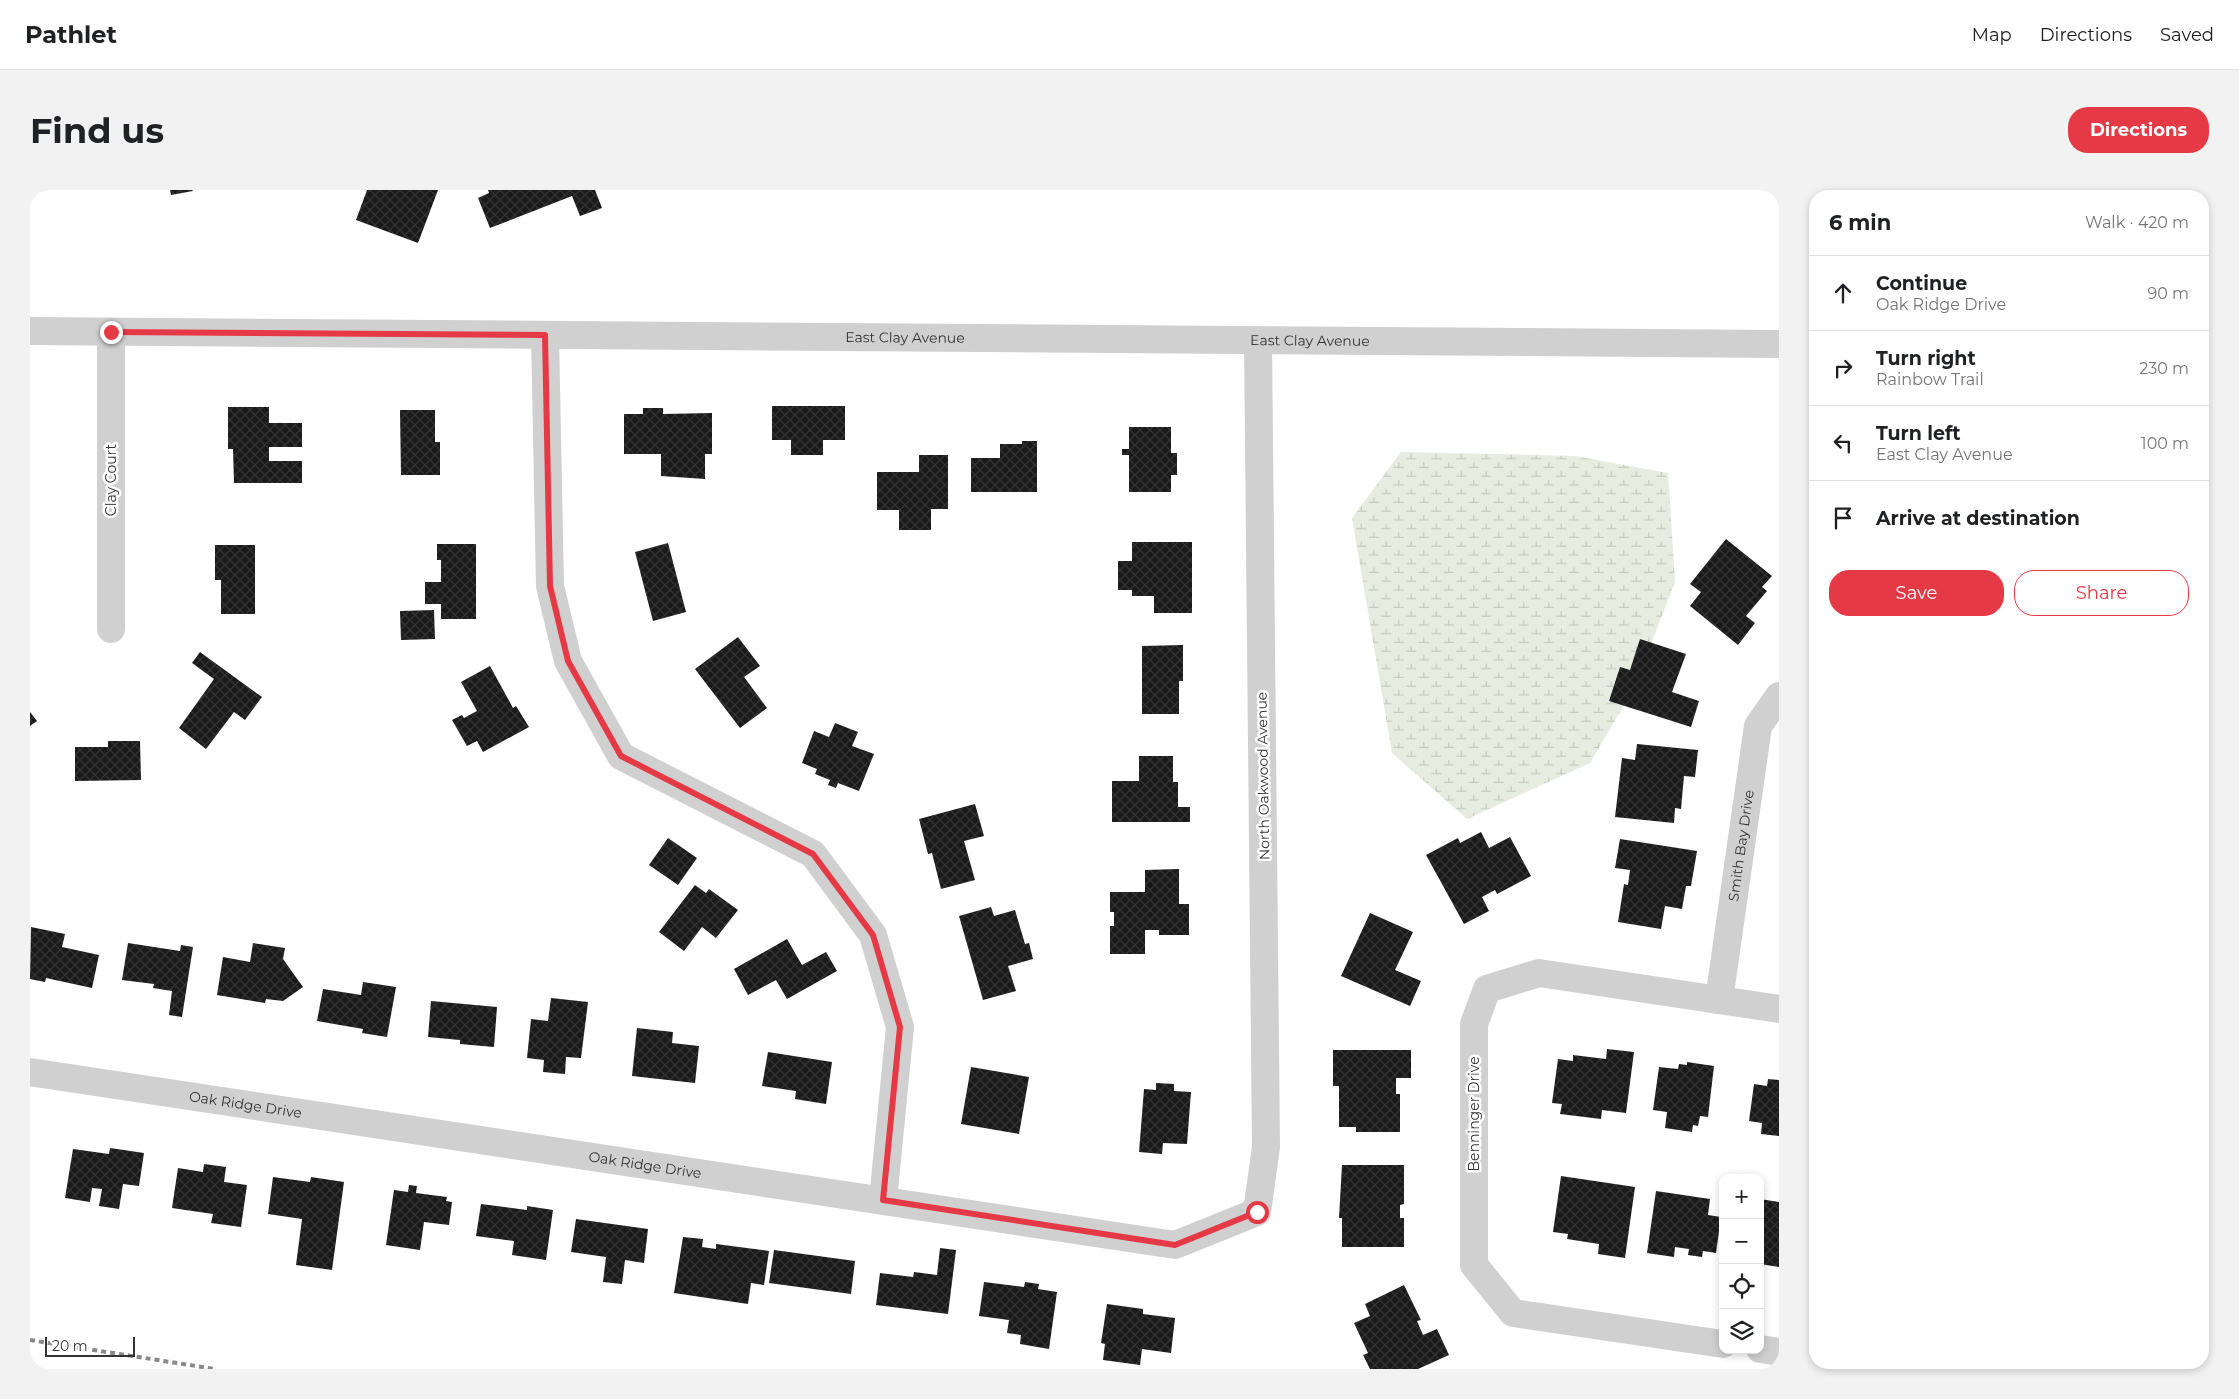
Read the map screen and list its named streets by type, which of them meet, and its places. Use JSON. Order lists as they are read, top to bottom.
{
  "streets": {
    "street": [
      "East Clay Avenue",
      "Clay Court",
      "North Oakwood Avenue",
      "Smith Bay Drive",
      "Oak Ridge Drive",
      "Benninger Drive"
    ]
  },
  "crossings": [
    ["East Clay Avenue", "Clay Court"],
    ["East Clay Avenue", "North Oakwood Avenue"],
    ["North Oakwood Avenue", "Oak Ridge Drive"],
    ["Smith Bay Drive", "Benninger Drive"]
  ],
  "scale_bar": "20 m",
  "page": {
    "header": "Pathlet",
    "nav": ["Map", "Directions", "Saved"],
    "buttons": [
      "Directions",
      ["Save", "Share"]
    ],
    "title": "Find us",
    "heading": ["6 min", "Walk · 420 m"],
    "list": [
      ["Continue", "Oak Ridge Drive", "90 m"],
      ["Turn right", "Rainbow Trail", "230 m"],
      ["Turn left", "East Clay Avenue", "100 m"],
      "Arrive at destination"
    ],
    "map_buttons": ["+", "−"],
    "scale": "20 m"
  }
}
